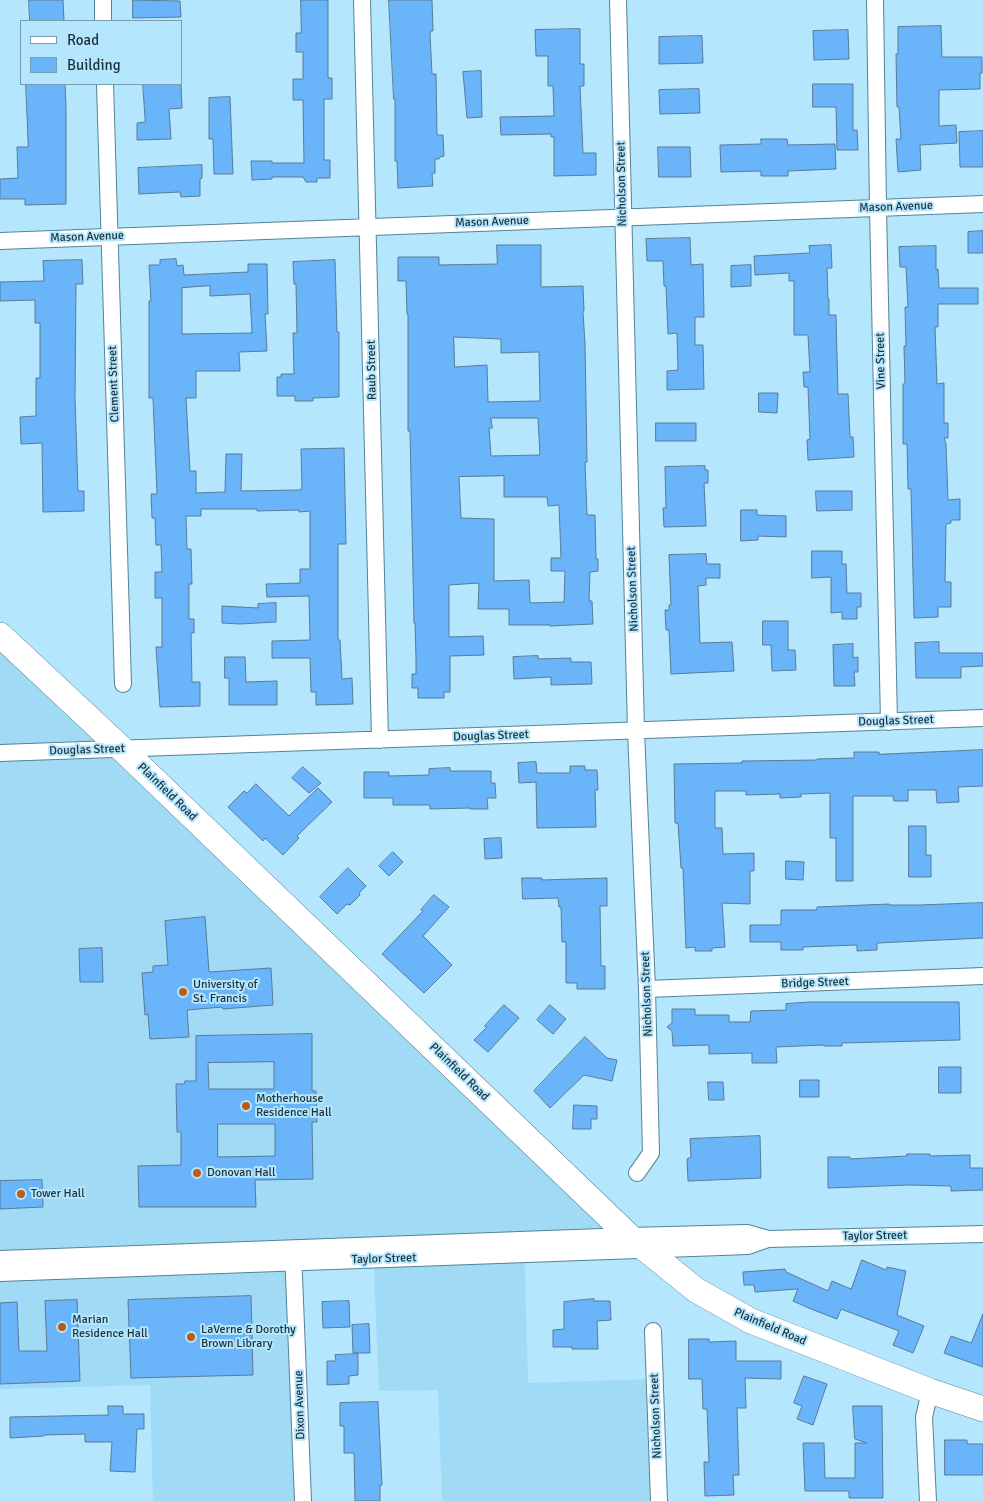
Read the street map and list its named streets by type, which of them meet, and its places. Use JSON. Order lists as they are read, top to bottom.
{
  "streets": {
    "main road": ["Plainfield Road"],
    "street": [
      "Nicholson Street",
      "Mason Avenue",
      "Vine Street",
      "Raub Street",
      "Clement Street",
      "Douglas Street",
      "Bridge Street",
      "Taylor Street",
      "Dixon Avenue"
    ]
  },
  "crossings": [
    ["Nicholson Street", "Mason Avenue"],
    ["Nicholson Street", "Douglas Street"],
    ["Nicholson Street", "Bridge Street"],
    ["Mason Avenue", "Vine Street"],
    ["Mason Avenue", "Raub Street"],
    ["Mason Avenue", "Clement Street"],
    ["Vine Street", "Douglas Street"],
    ["Raub Street", "Douglas Street"],
    ["Douglas Street", "Plainfield Road"],
    ["Plainfield Road", "Taylor Street"],
    ["Taylor Street", "Dixon Avenue"]
  ],
  "places": [
    "University of St. Francis",
    "Motherhouse Residence Hall",
    "Donovan Hall",
    "Tower Hall",
    "Marian Residence Hall",
    "LaVerne & Dorothy Brown Library"
  ],
  "legend": ["Road", "Building"]
}
